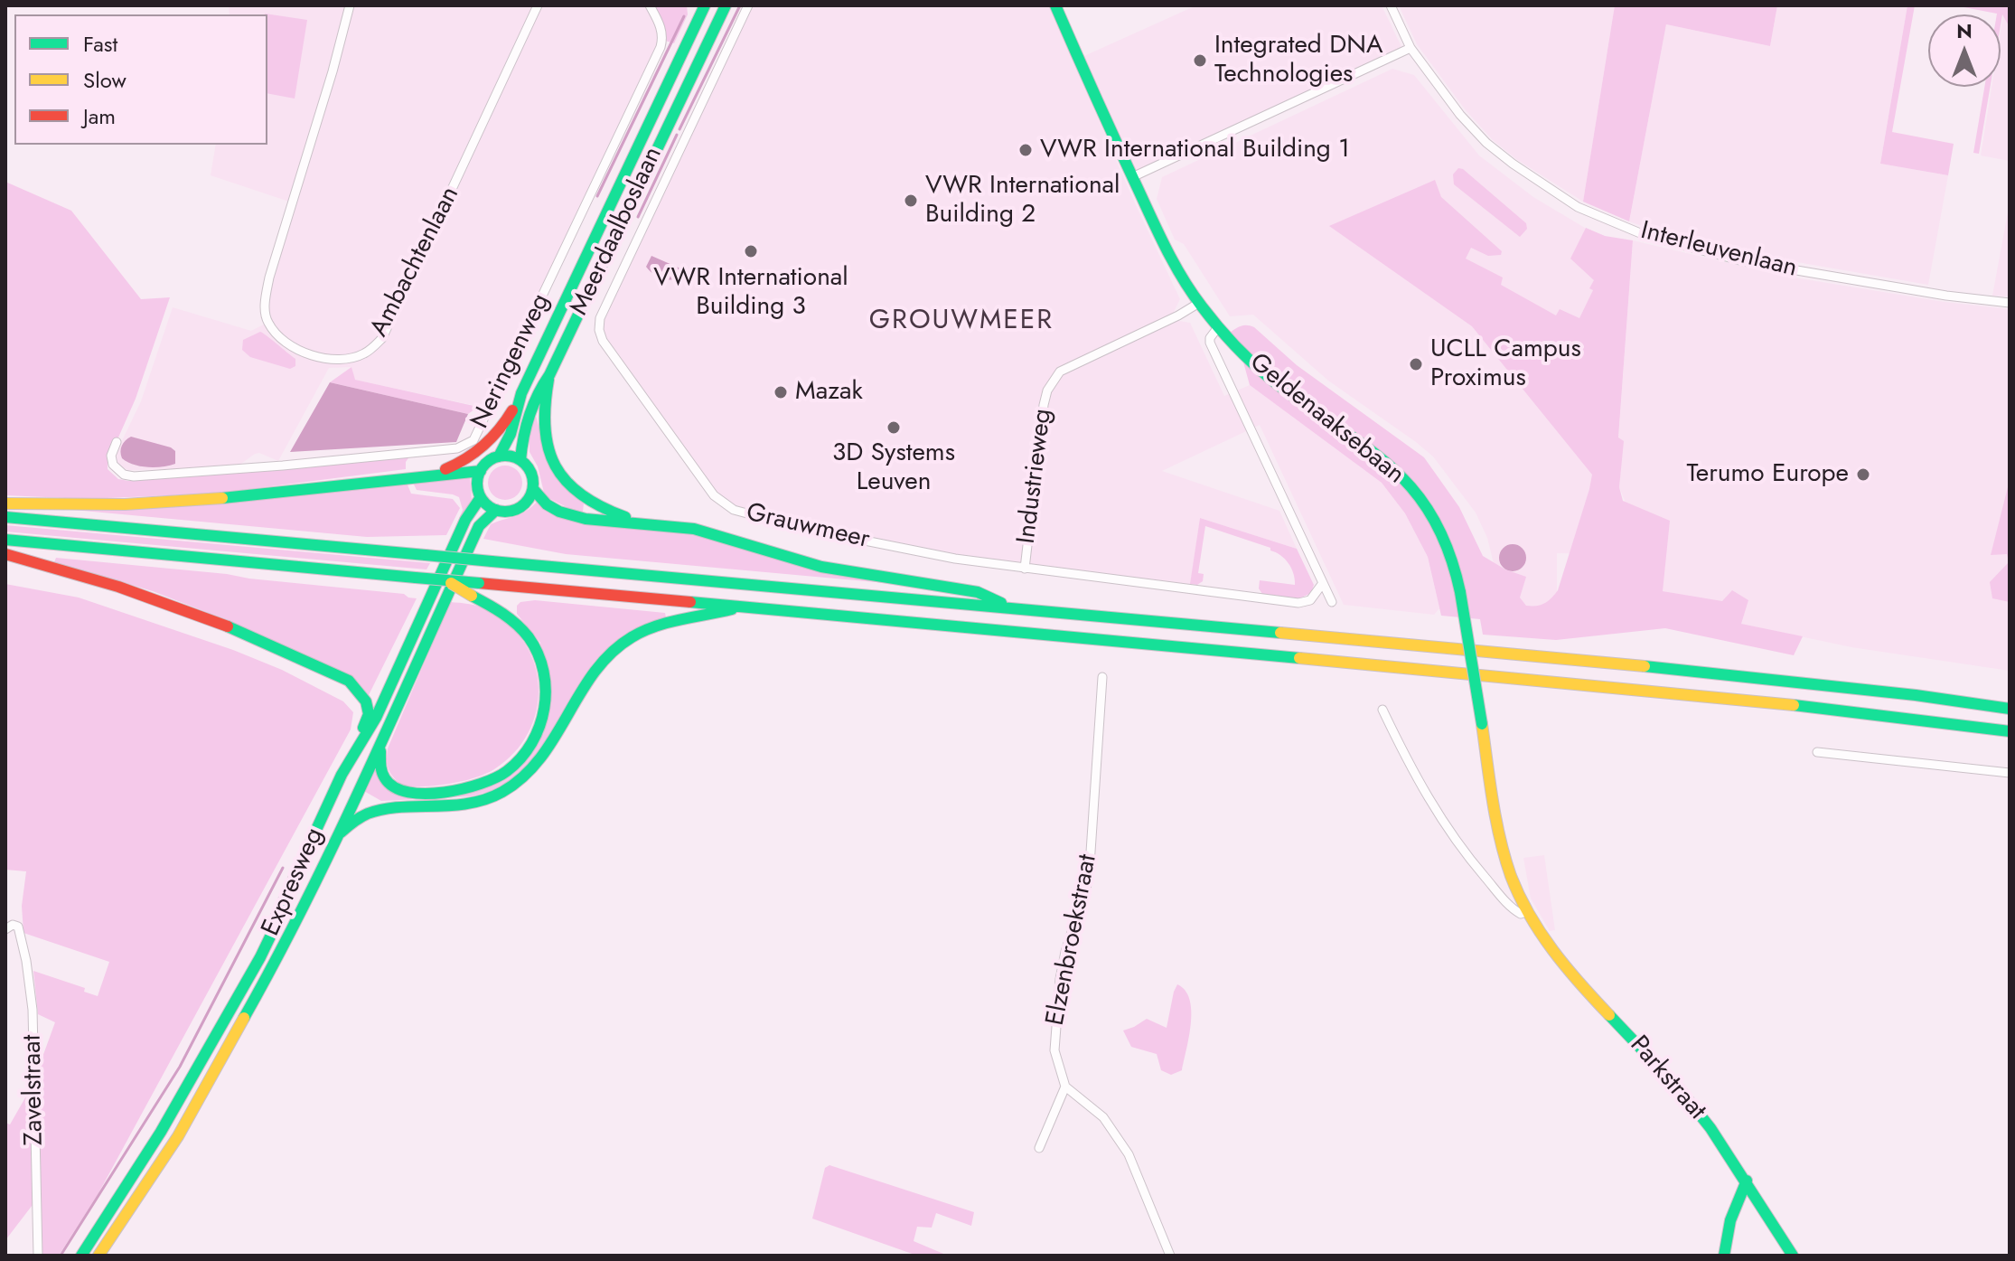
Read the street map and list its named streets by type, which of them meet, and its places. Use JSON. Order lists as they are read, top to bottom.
{
  "streets": {
    "main road": [
      "Meerdaalboslaan",
      "Geldenaaksebaan",
      "Expresweg",
      "Parkstraat"
    ],
    "street": [
      "Interleuvenlaan",
      "Ambachtenlaan",
      "Neringenweg",
      "Industrieweg",
      "Grauwmeer",
      "Elzenbroekstraat",
      "Zavelstraat"
    ]
  },
  "crossings": [
    ["Meerdaalboslaan", "Expresweg"],
    ["Geldenaaksebaan", "Industrieweg"],
    ["Geldenaaksebaan", "Grauwmeer"],
    ["Geldenaaksebaan", "Parkstraat"],
    ["Industrieweg", "Grauwmeer"]
  ],
  "districts": ["GROUWMEER"],
  "places": [
    "Integrated DNA Technologies",
    "VWR International Building 1",
    "VWR International Building 2",
    "VWR International Building 3",
    "UCLL Campus Proximus",
    "Mazak",
    "3D Systems Leuven",
    "Terumo Europe"
  ],
  "legend": ["Fast", "Slow", "Jam"],
  "north": "top"
}
